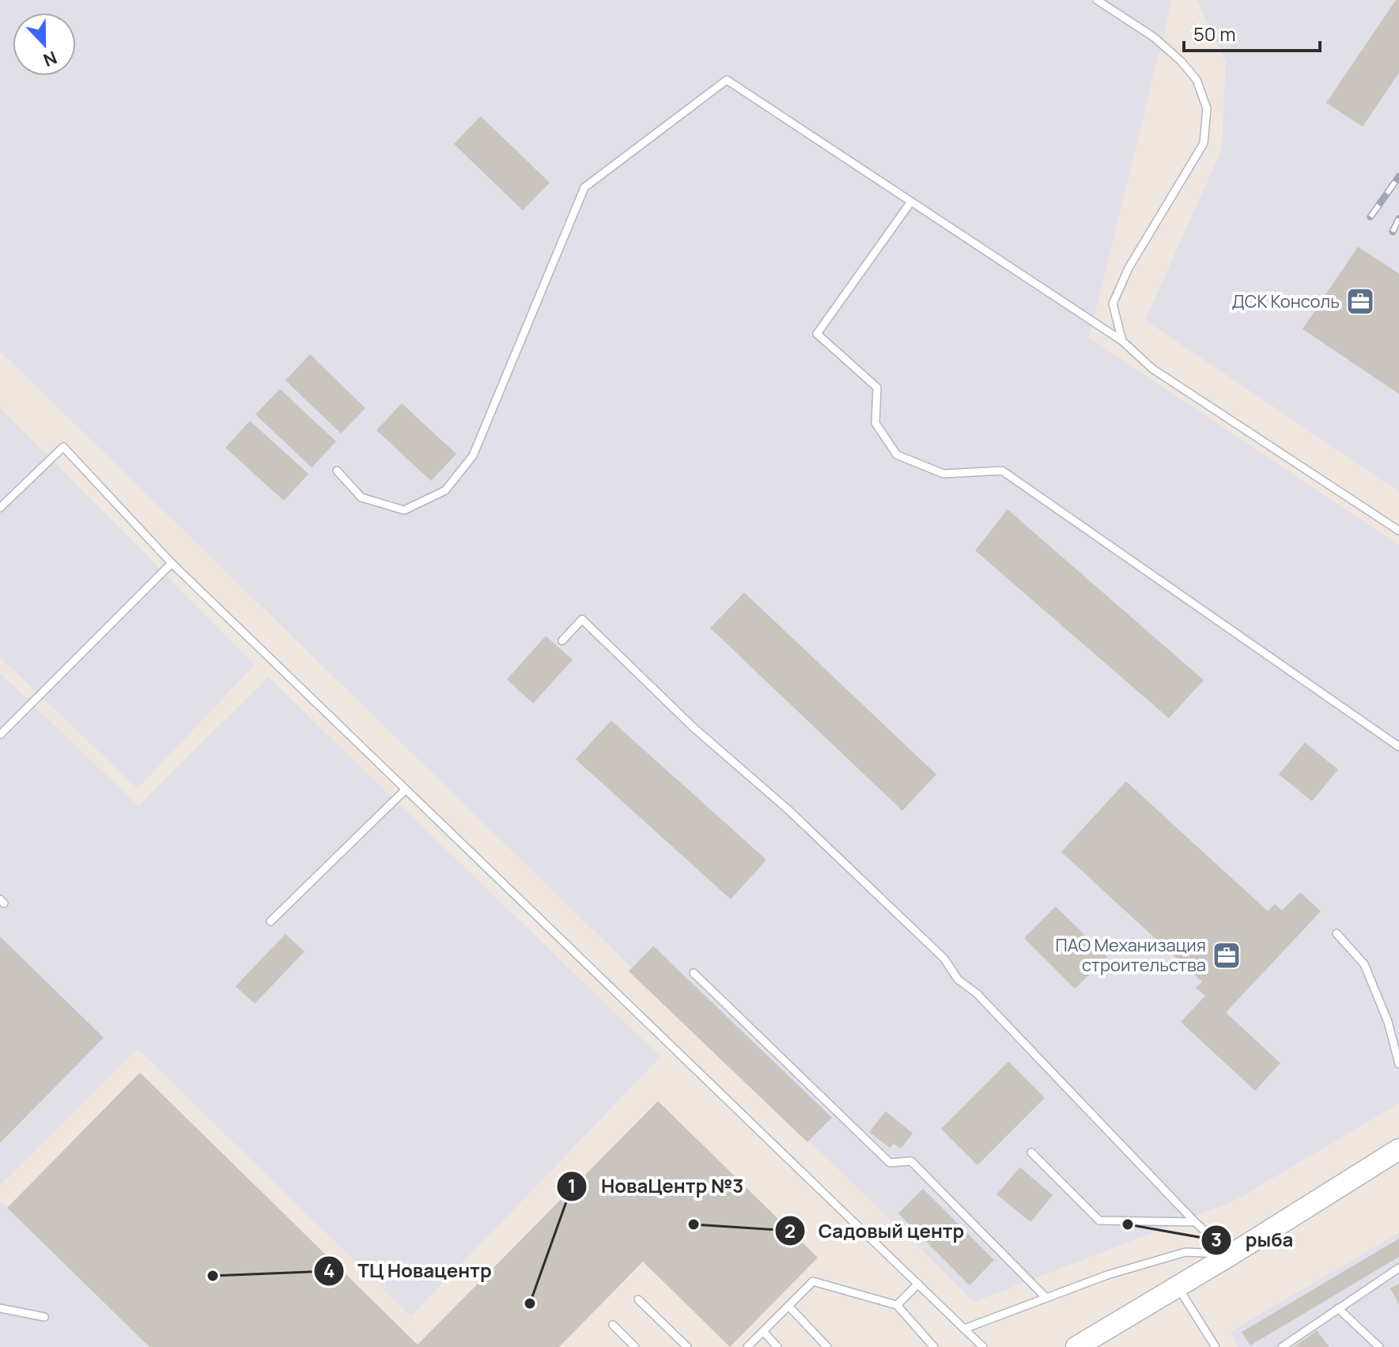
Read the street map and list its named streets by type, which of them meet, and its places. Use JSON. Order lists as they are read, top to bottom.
{
  "places": {
    "office": ["ДСК Консоль", "ПАО Механизация строительства"],
    "other": [
      "Садовый центр",
      "рыба",
      "ТЦ Новацентр",
      "НоваЦентр №3"
    ]
  },
  "scale_bar": "50 m",
  "north": "bottom"
}
